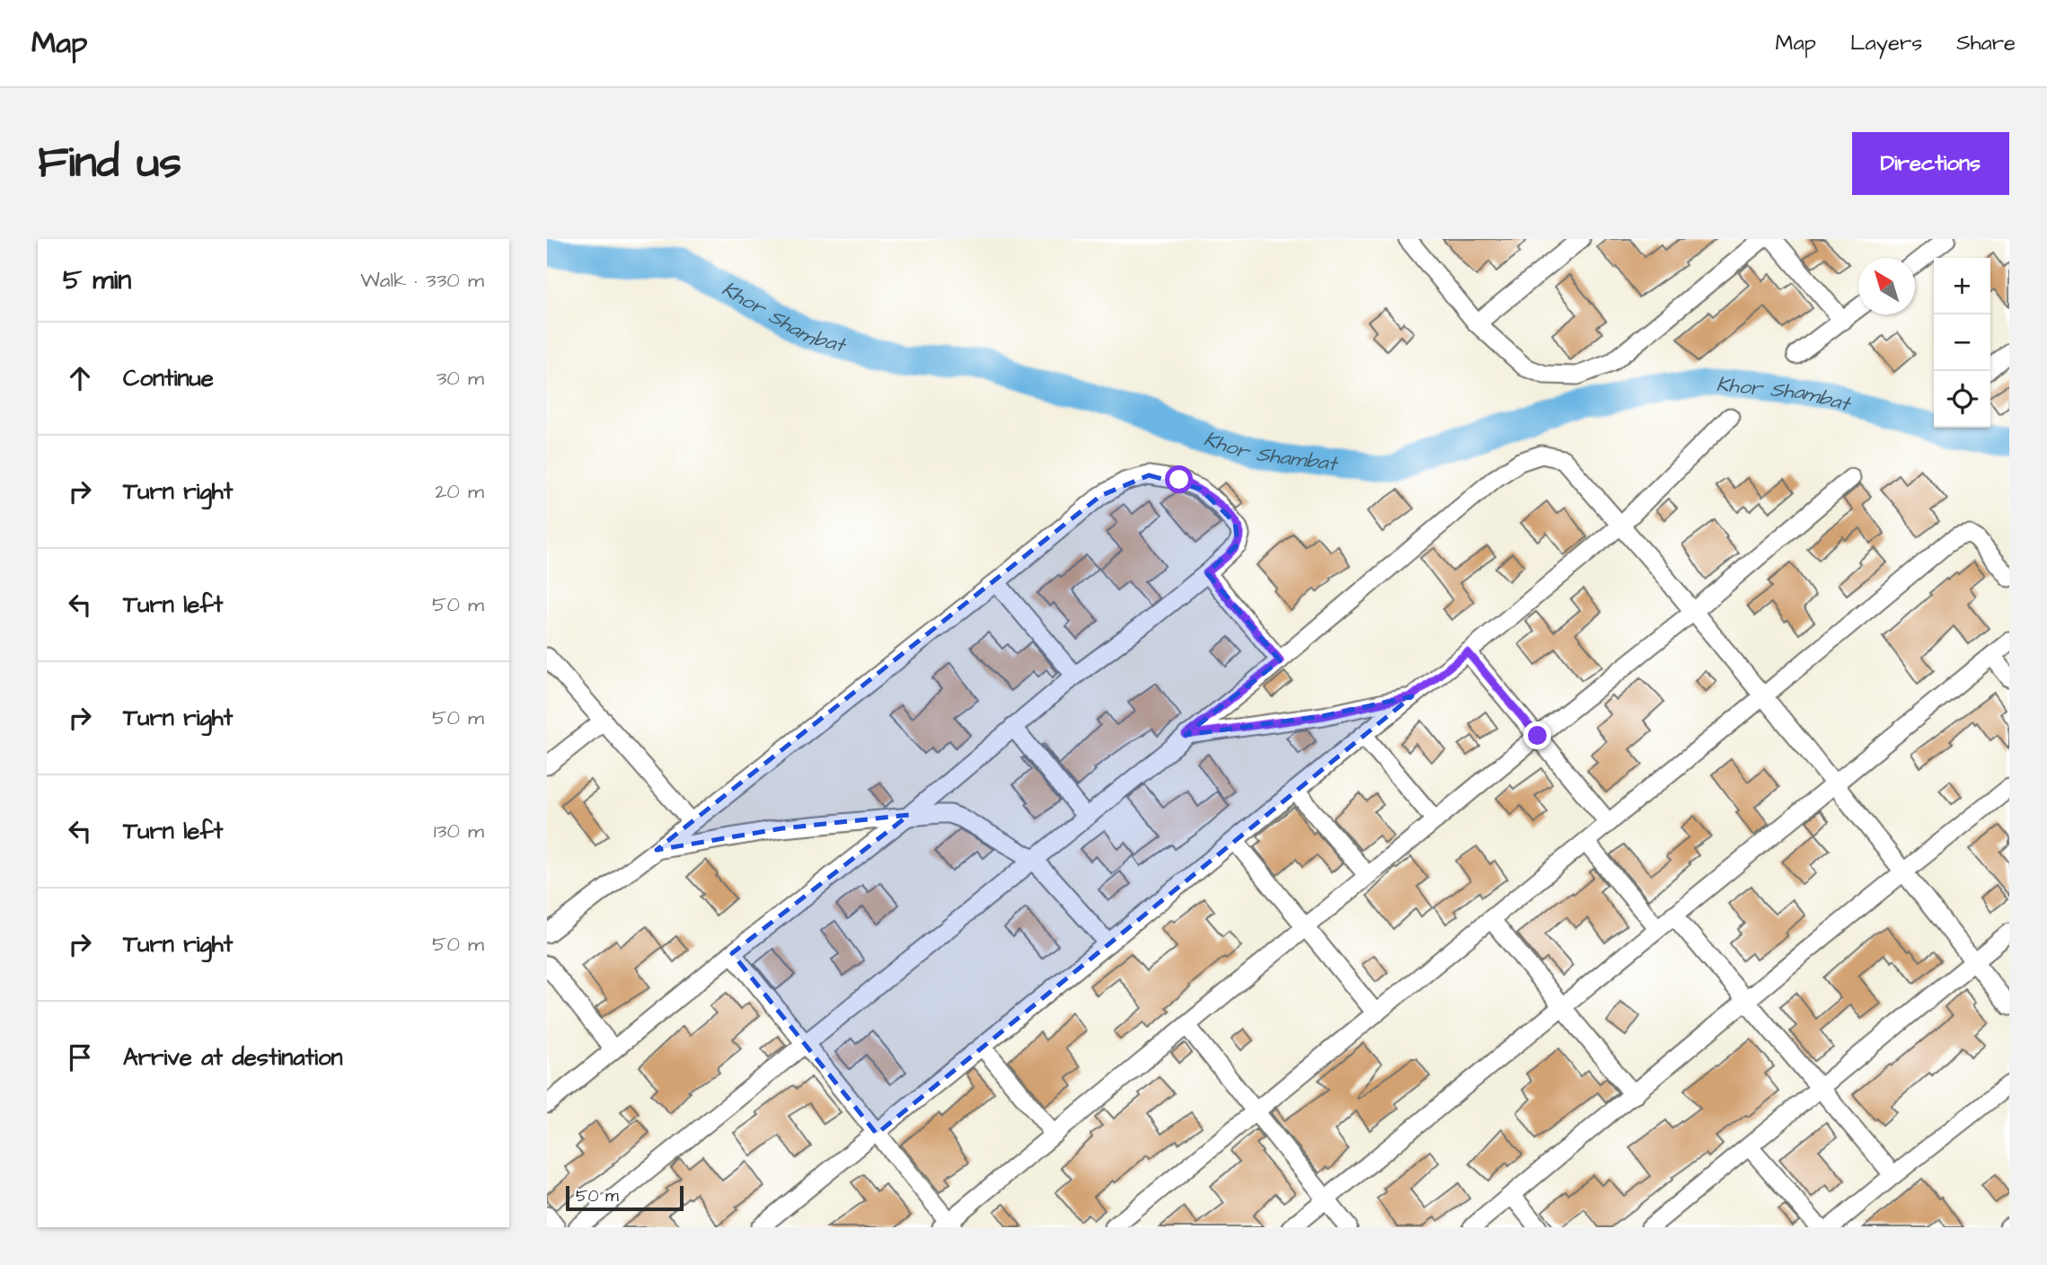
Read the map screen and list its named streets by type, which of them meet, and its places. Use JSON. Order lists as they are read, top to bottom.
{
  "water": ["Khor Shambat"],
  "scale_bar": "50 m",
  "north": "top left",
  "page": {
    "header": "Map",
    "nav": ["Map", "Layers", "Share"],
    "buttons": "Directions",
    "title": "Find us",
    "heading": ["5 min", "Walk · 330 m"],
    "map_buttons": ["+", "−"],
    "list": [
      ["Continue", "30 m"],
      ["Turn right", "20 m"],
      ["Turn left", "50 m"],
      ["Turn right", "50 m"],
      ["Turn left", "130 m"],
      ["Turn right", "50 m"],
      "Arrive at destination"
    ],
    "scale": "50 m"
  }
}
